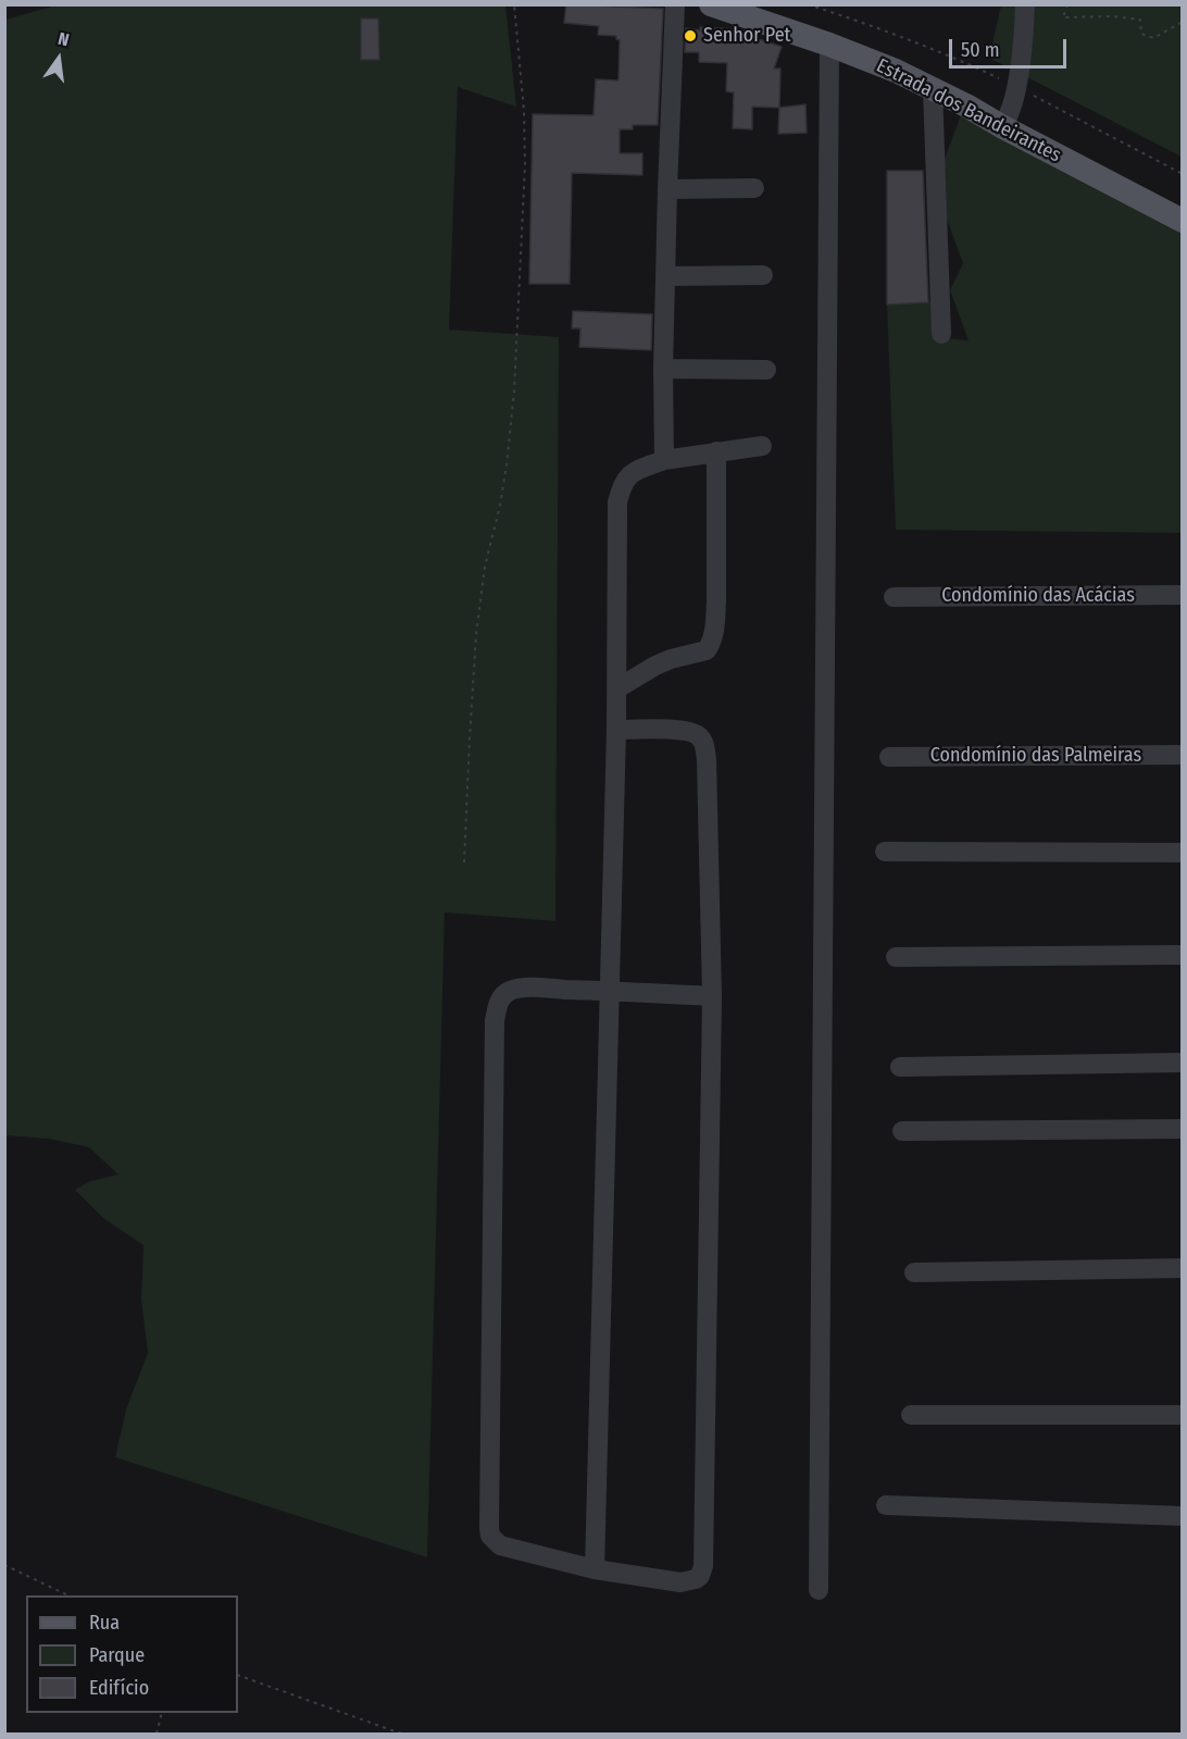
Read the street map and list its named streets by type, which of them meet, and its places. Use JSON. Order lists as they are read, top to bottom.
{
  "streets": {
    "main road": ["Estrada dos Bandeirantes"],
    "street": ["Condomínio das Acácias", "Condomínio das Palmeiras"]
  },
  "places": ["Senhor Pet"],
  "legend": ["Rua", "Parque", "Edifício"],
  "scale_bar": "50 m",
  "north": "top"
}
